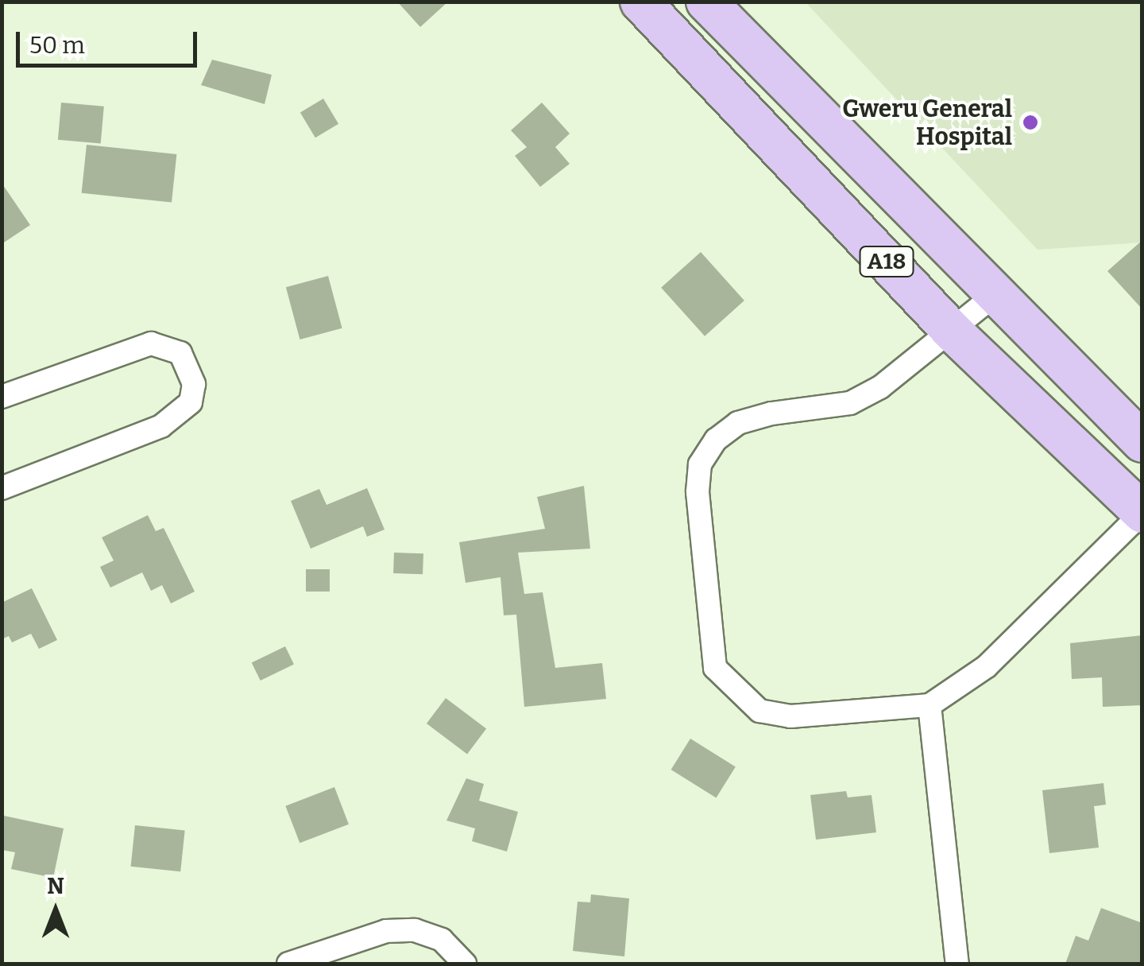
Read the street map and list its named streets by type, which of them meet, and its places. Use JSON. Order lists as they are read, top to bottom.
{
  "streets": {
    "highway": ["A18"]
  },
  "places": ["Gweru General Hospital"],
  "scale_bar": "50 m",
  "north": "top"
}
